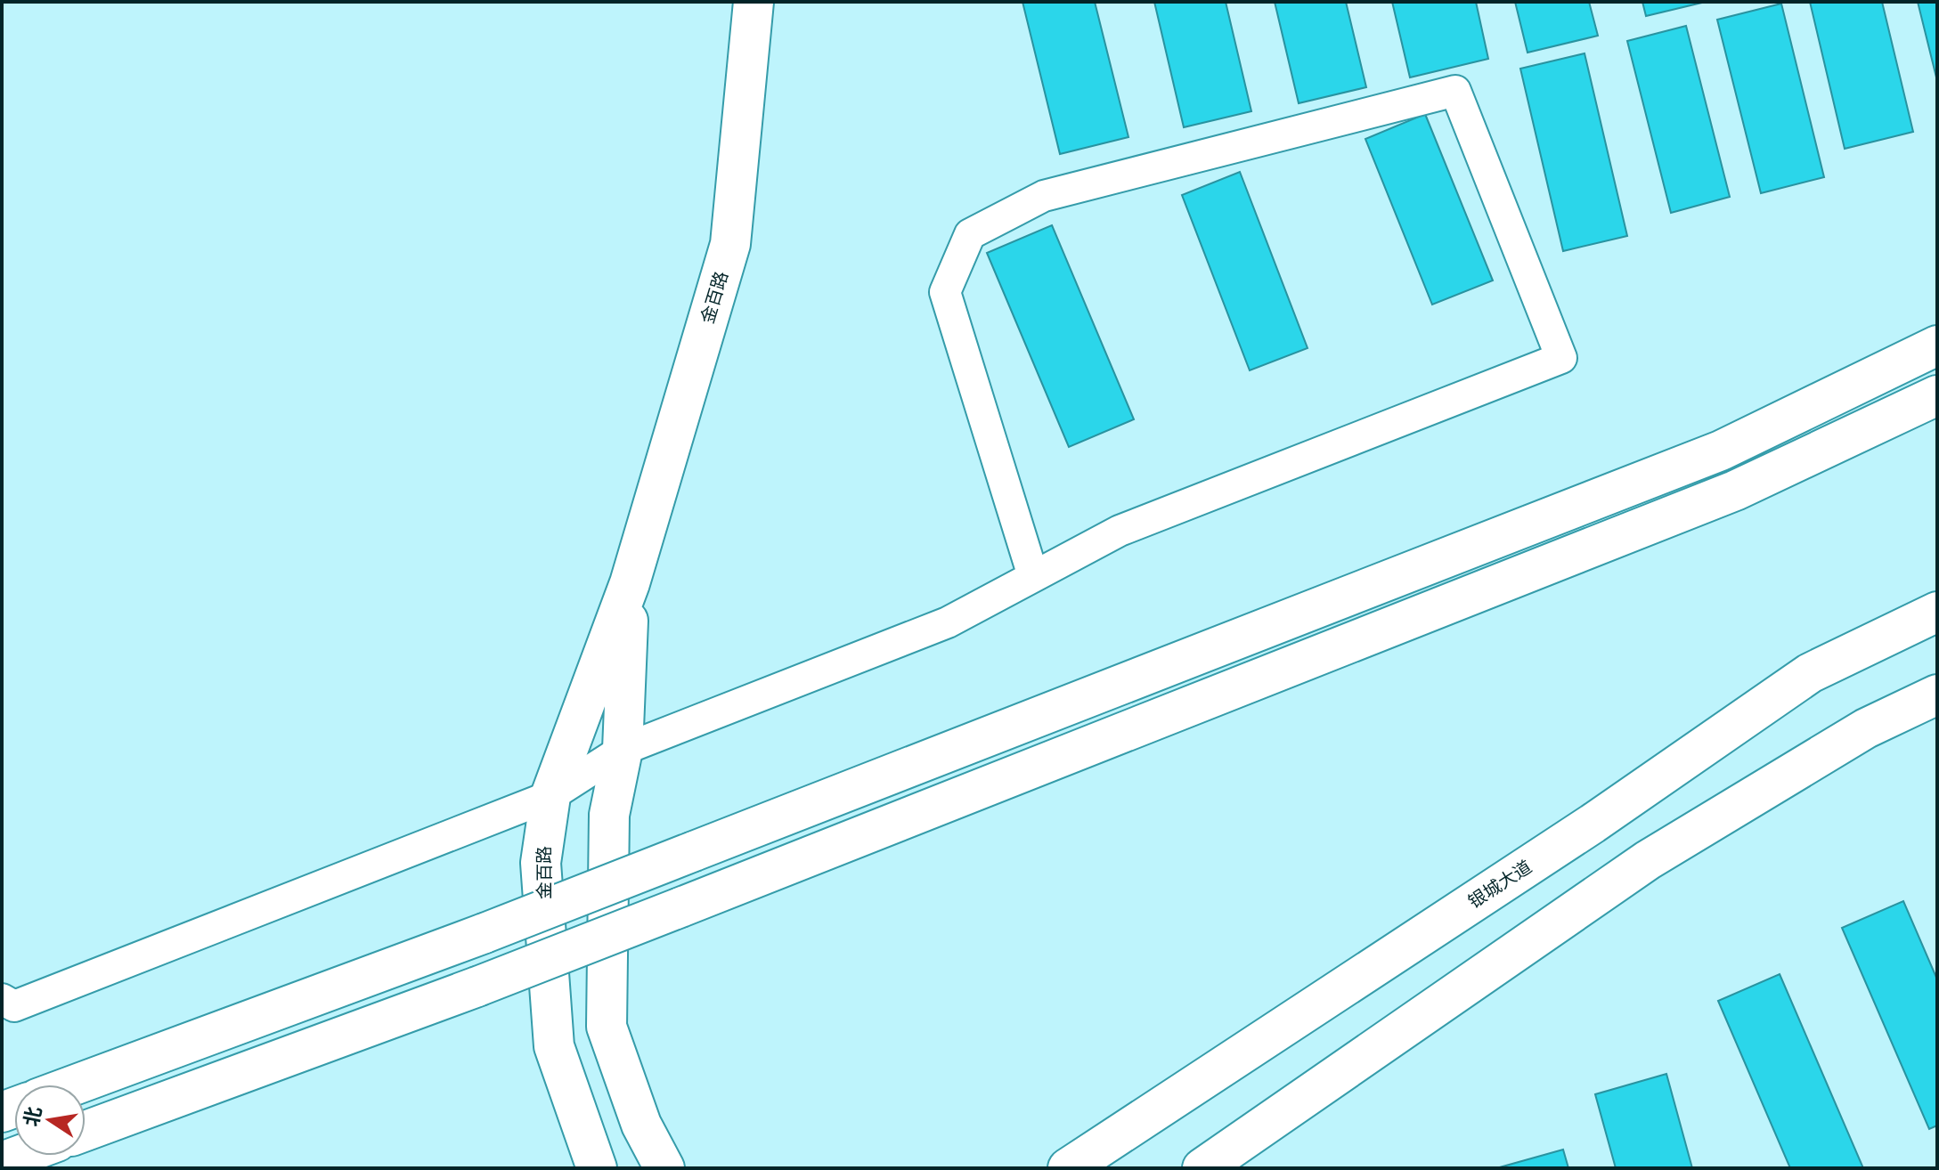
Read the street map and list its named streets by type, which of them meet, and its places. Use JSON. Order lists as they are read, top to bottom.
{
  "streets": {
    "main road": ["金百路", "银城大道"]
  },
  "north": "left"
}
